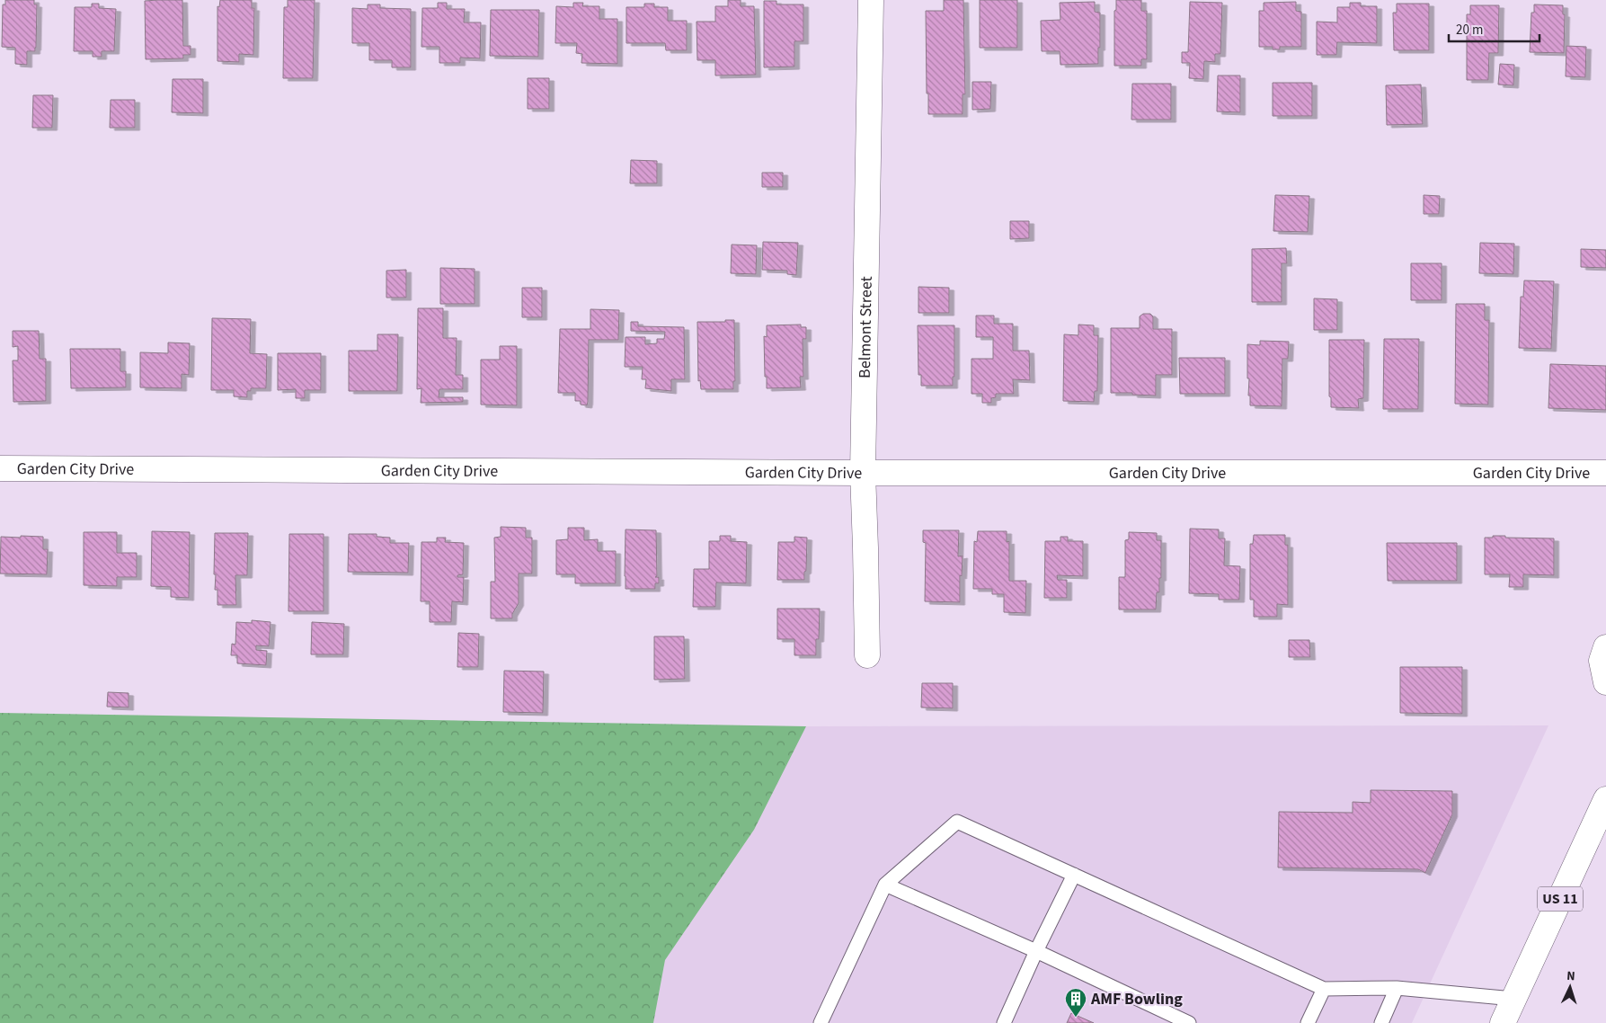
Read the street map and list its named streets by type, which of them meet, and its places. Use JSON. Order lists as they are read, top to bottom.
{
  "streets": {
    "street": ["Belmont Street", "Garden City Drive", "US 11"]
  },
  "crossings": [
    ["Belmont Street", "Garden City Drive"]
  ],
  "places": {
    "building": ["AMF Bowling"]
  },
  "scale_bar": "20 m",
  "north": "top"
}
